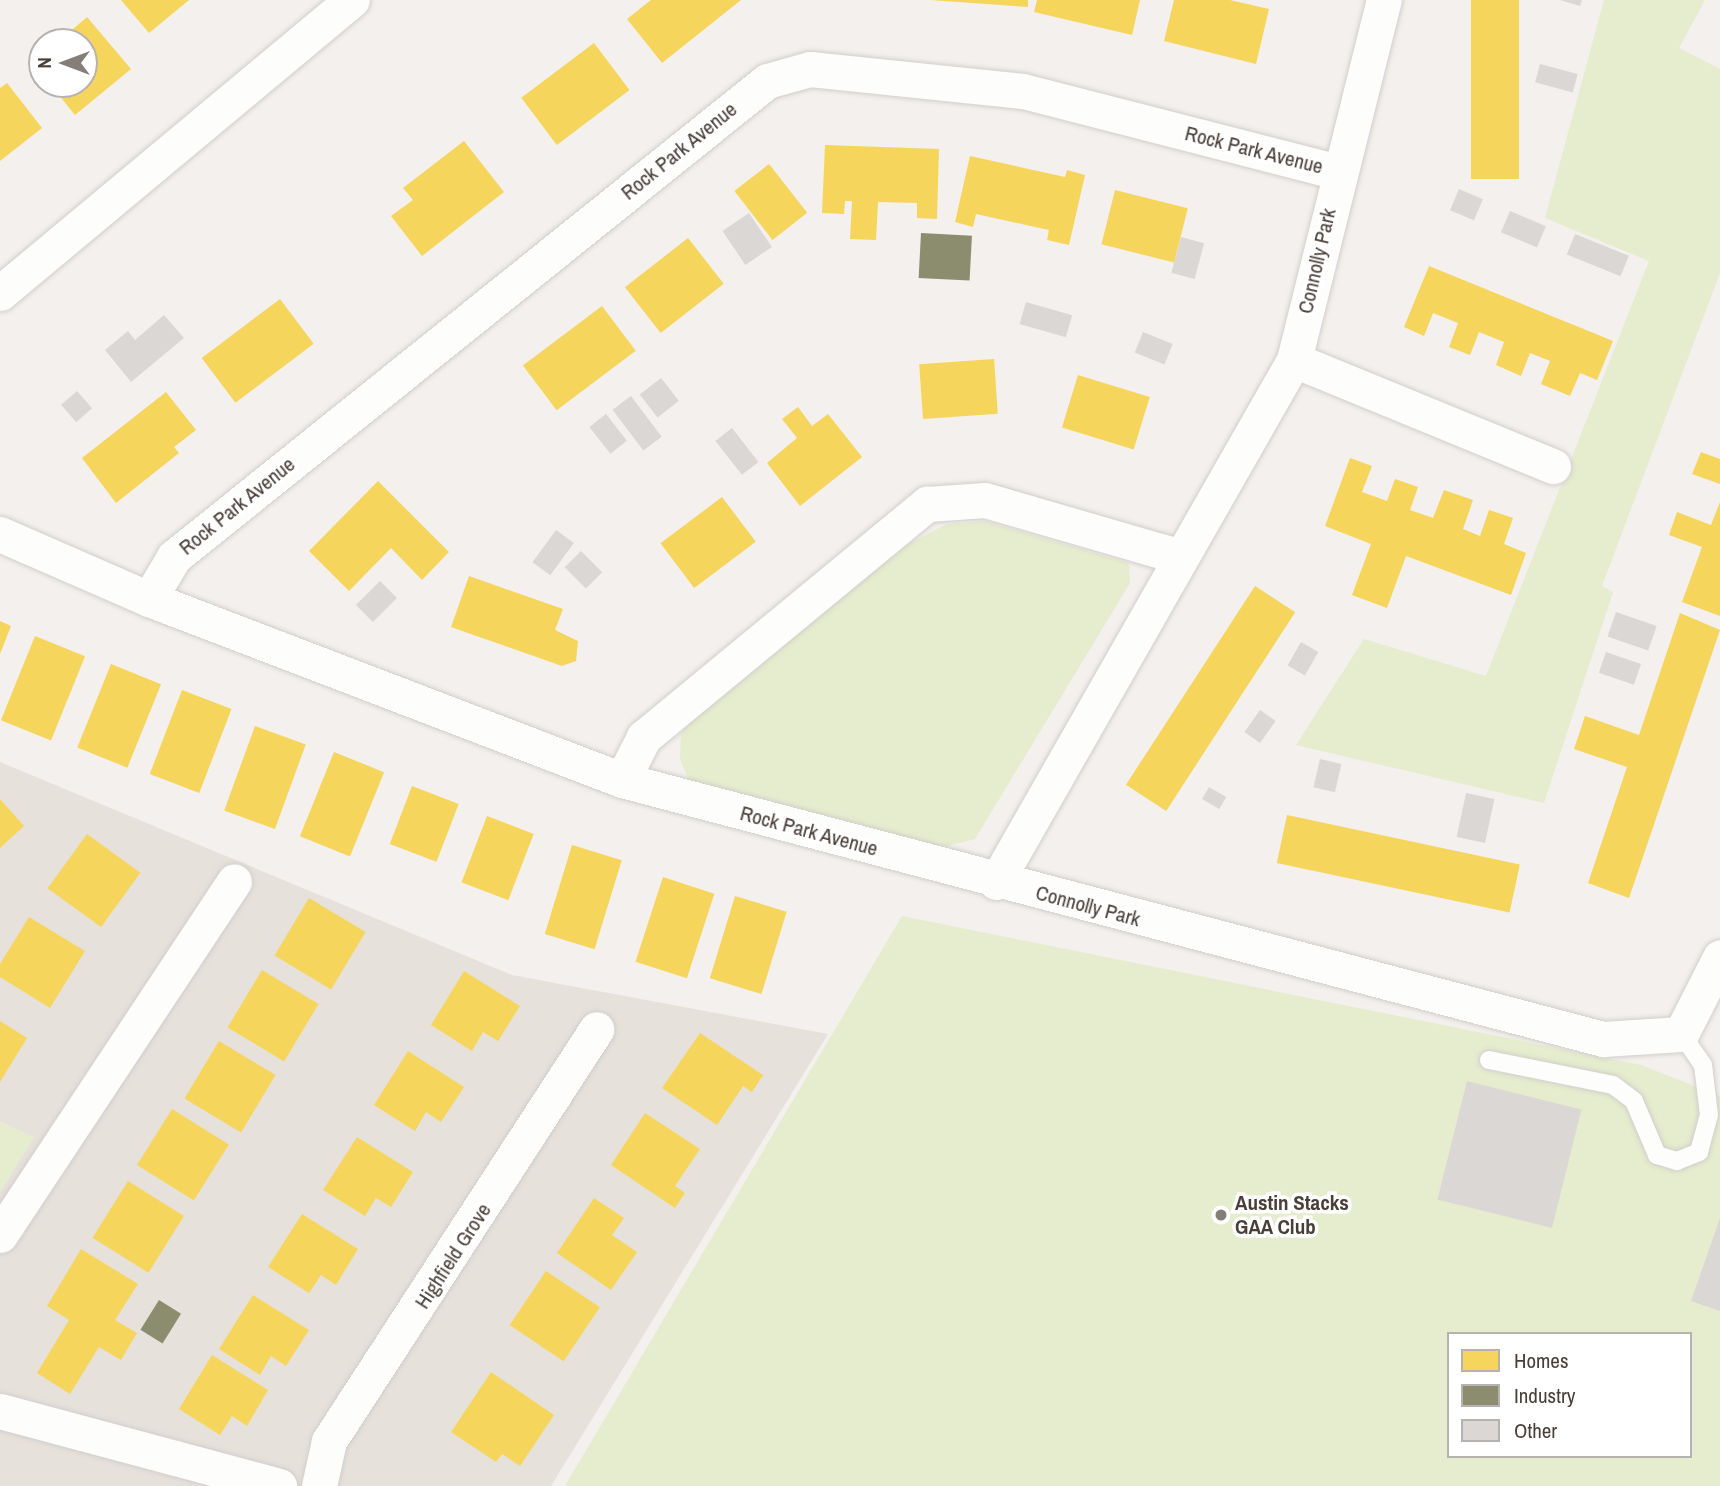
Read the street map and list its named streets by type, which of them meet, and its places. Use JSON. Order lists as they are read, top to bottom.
{
  "streets": {
    "street": ["Rock Park Avenue", "Connolly Park", "Highfield Grove"]
  },
  "crossings": [
    ["Rock Park Avenue", "Connolly Park"]
  ],
  "places": ["Austin Stacks GAA Club"],
  "legend": ["Homes", "Industry", "Other"],
  "north": "left"
}
